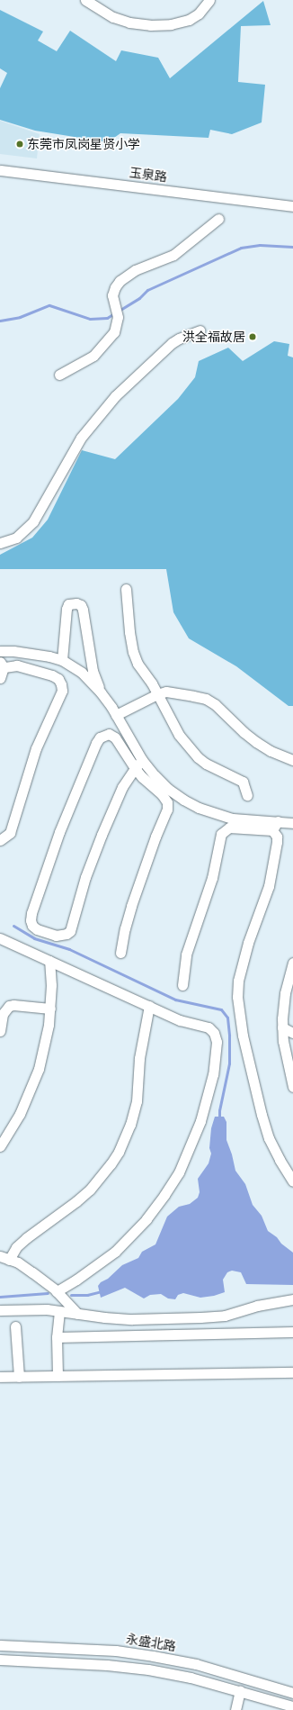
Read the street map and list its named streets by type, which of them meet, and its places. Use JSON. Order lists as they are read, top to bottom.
{
  "streets": {
    "street": ["玉泉路", "永盛北路"]
  },
  "places": ["东莞市凤岗星贤小学", "洪全福故居"]
}
